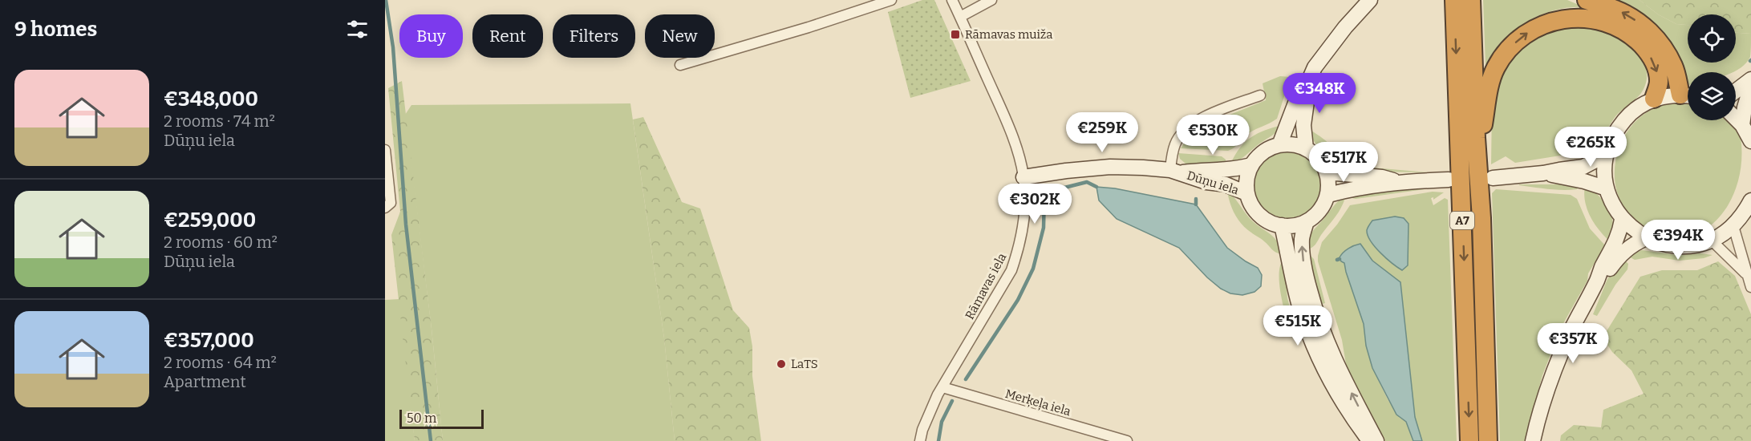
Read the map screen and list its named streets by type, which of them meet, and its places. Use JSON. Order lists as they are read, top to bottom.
{
  "streets": {
    "highway": ["A7"],
    "main road": ["Dūņu iela"],
    "street": ["Rāmavas iela", "Merķeļa iela"]
  },
  "crossings": [
    ["Dūņu iela", "Rāmavas iela"],
    ["Rāmavas iela", "Merķeļa iela"]
  ],
  "places": {
    "transit": ["Rāmavas muiža"],
    "other": ["LaTS"]
  },
  "scale_bar": "50 m",
  "page": {
    "heading": "9 homes",
    "chip": [
      "Buy",
      "Rent",
      "Filters",
      "New"
    ],
    "list": [
      {
        "name": "€348,000",
        "note": "2 rooms · 74 m² · Dūņu iela"
      },
      {
        "name": "€259,000",
        "note": "2 rooms · 60 m² · Dūņu iela"
      },
      {
        "name": "€357,000",
        "note": "2 rooms · 64 m² · Apartment"
      }
    ],
    "price": [
      "€348K",
      "€259K",
      "€530K",
      "€265K",
      "€517K",
      "€302K",
      "€394K",
      "€515K",
      "€357K"
    ],
    "scale": "50 m"
  }
}
